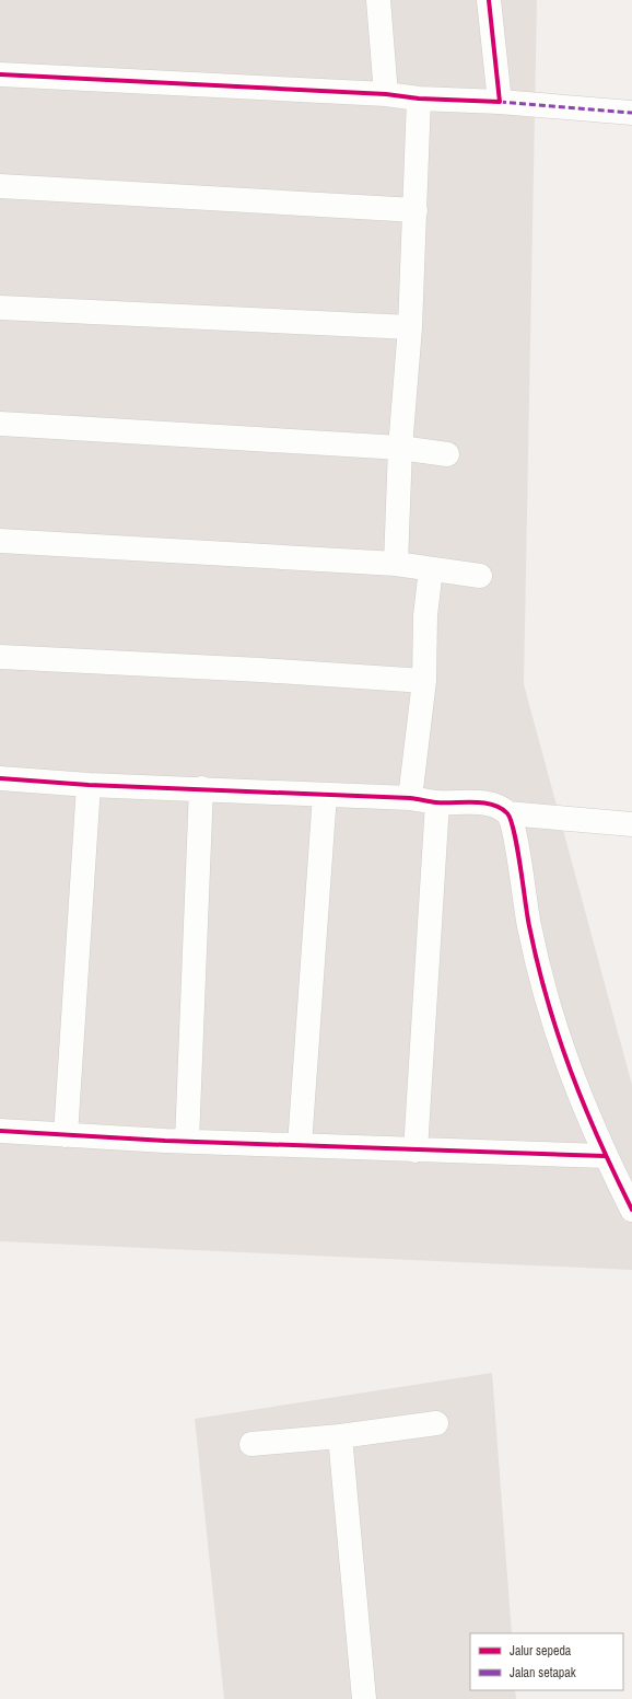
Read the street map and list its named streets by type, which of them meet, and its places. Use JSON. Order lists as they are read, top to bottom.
{
  "legend": ["Jalur sepeda", "Jalan setapak"]
}
